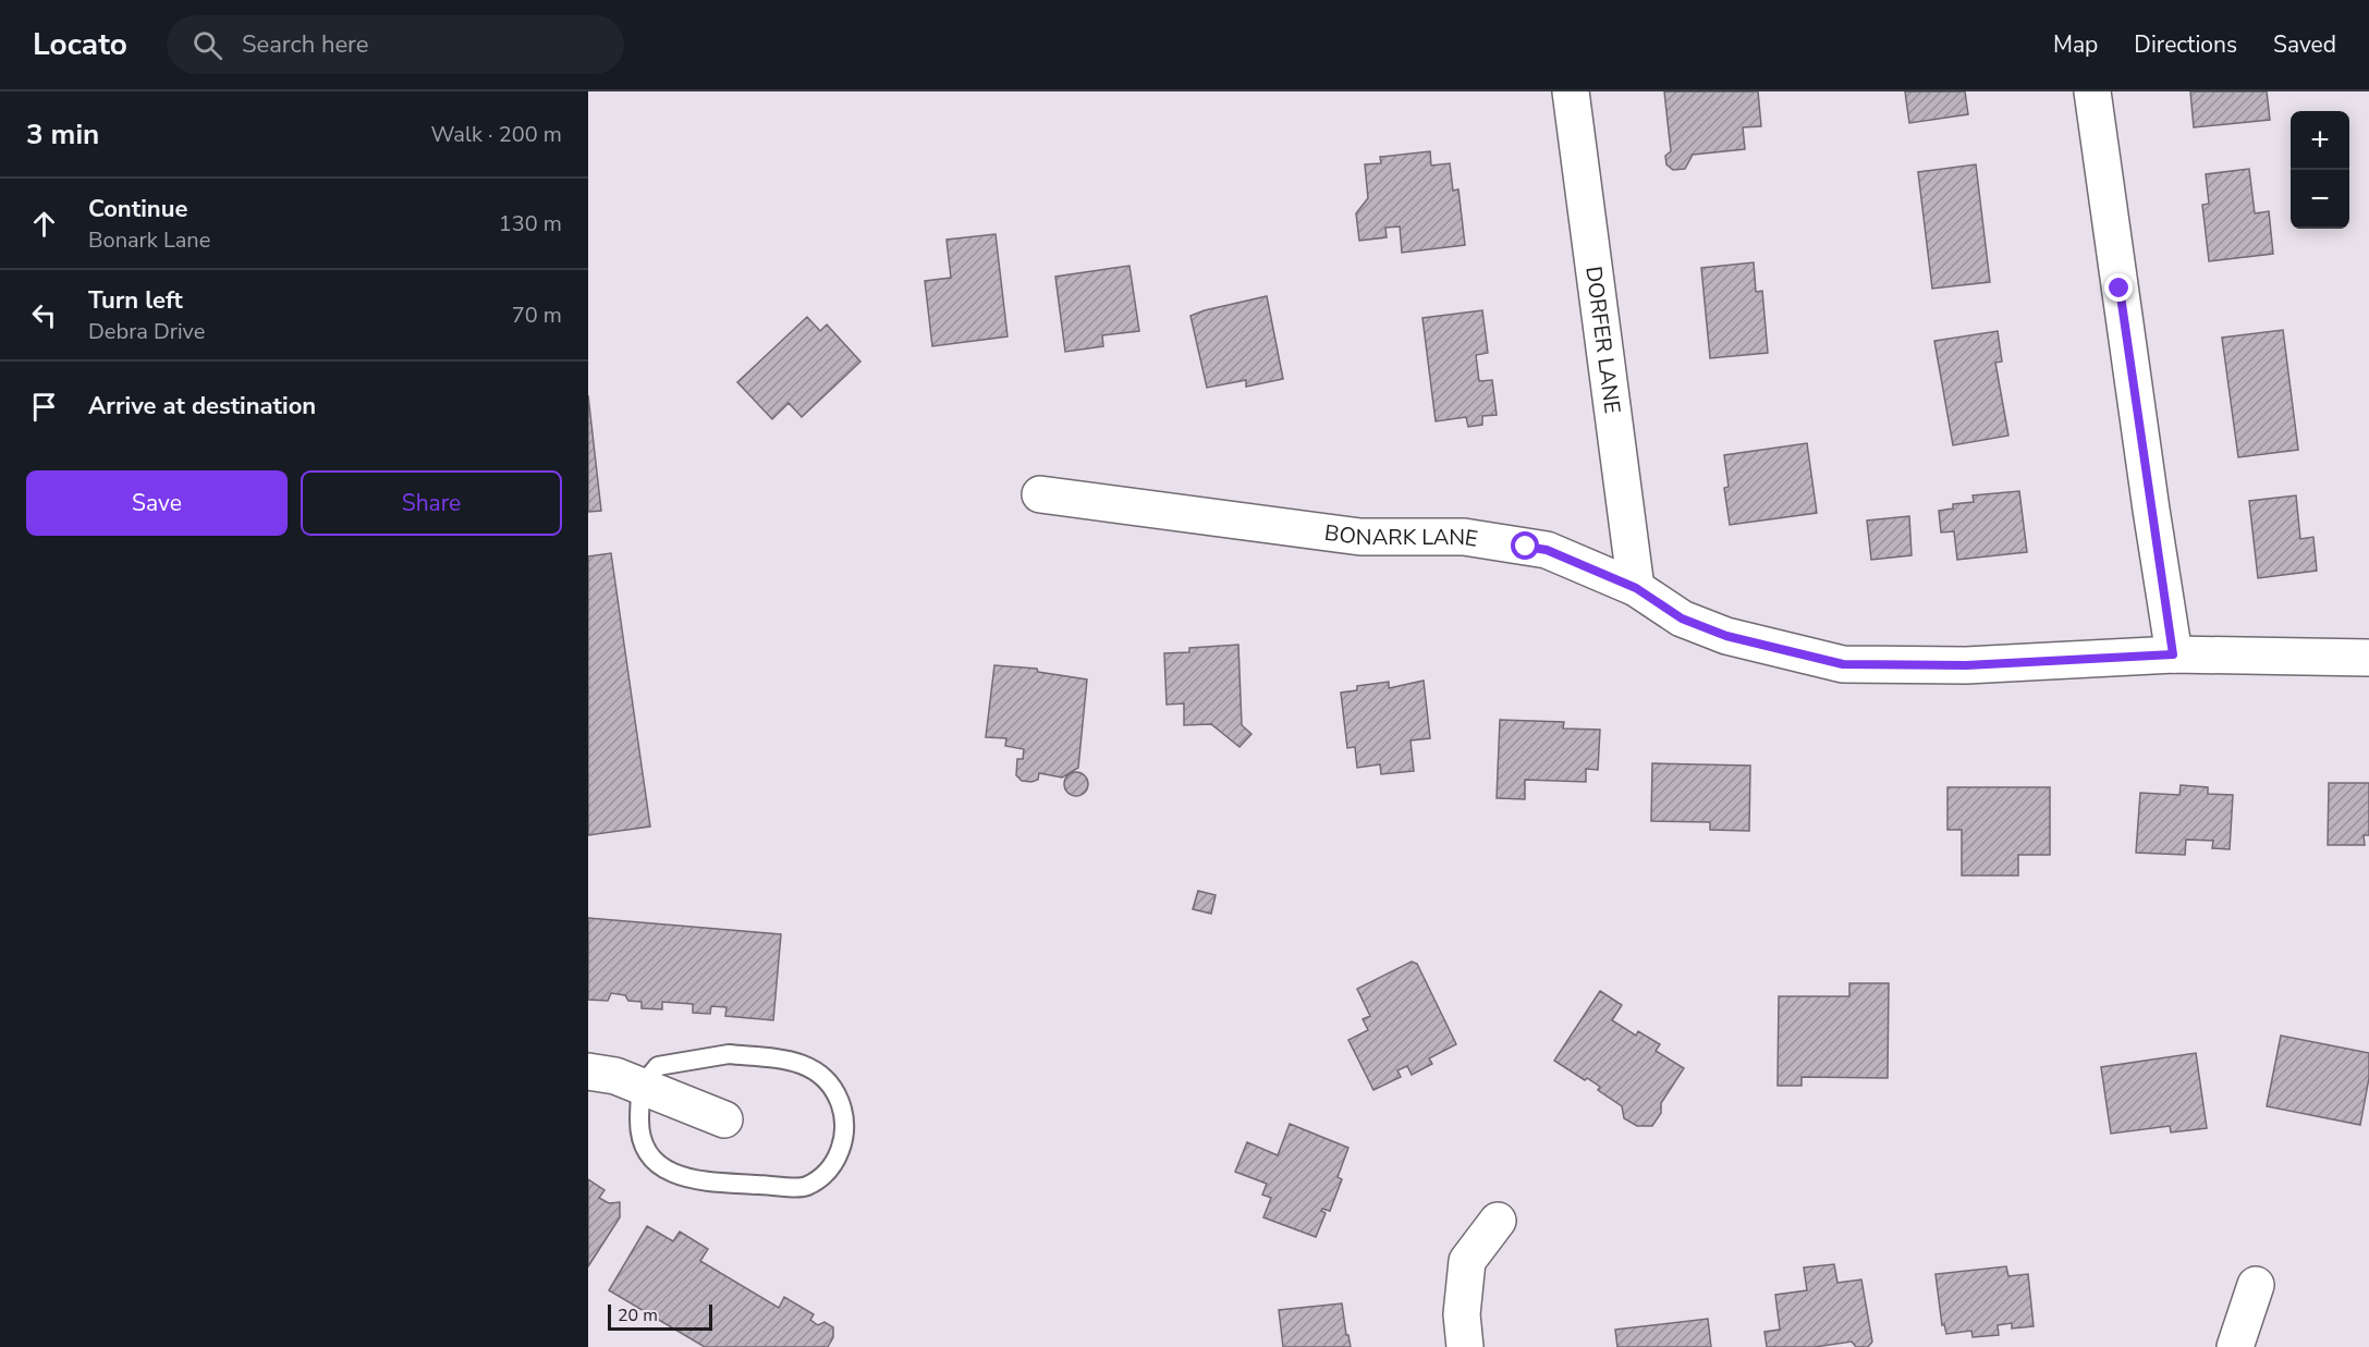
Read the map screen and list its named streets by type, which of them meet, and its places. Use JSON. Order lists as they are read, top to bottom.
{
  "streets": {
    "street": ["DORFER LANE", "BONARK LANE"]
  },
  "crossings": [
    ["DORFER LANE", "BONARK LANE"]
  ],
  "scale_bar": "20 m",
  "page": {
    "header": "Locato",
    "search": "Search here",
    "nav": ["Map", "Directions", "Saved"],
    "heading": ["3 min", "Walk · 200 m"],
    "map_buttons": ["+", "−"],
    "list": [
      ["Continue", "Bonark Lane", "130 m"],
      ["Turn left", "Debra Drive", "70 m"],
      "Arrive at destination"
    ],
    "buttons": ["Save", "Share"],
    "scale": "20 m"
  }
}
